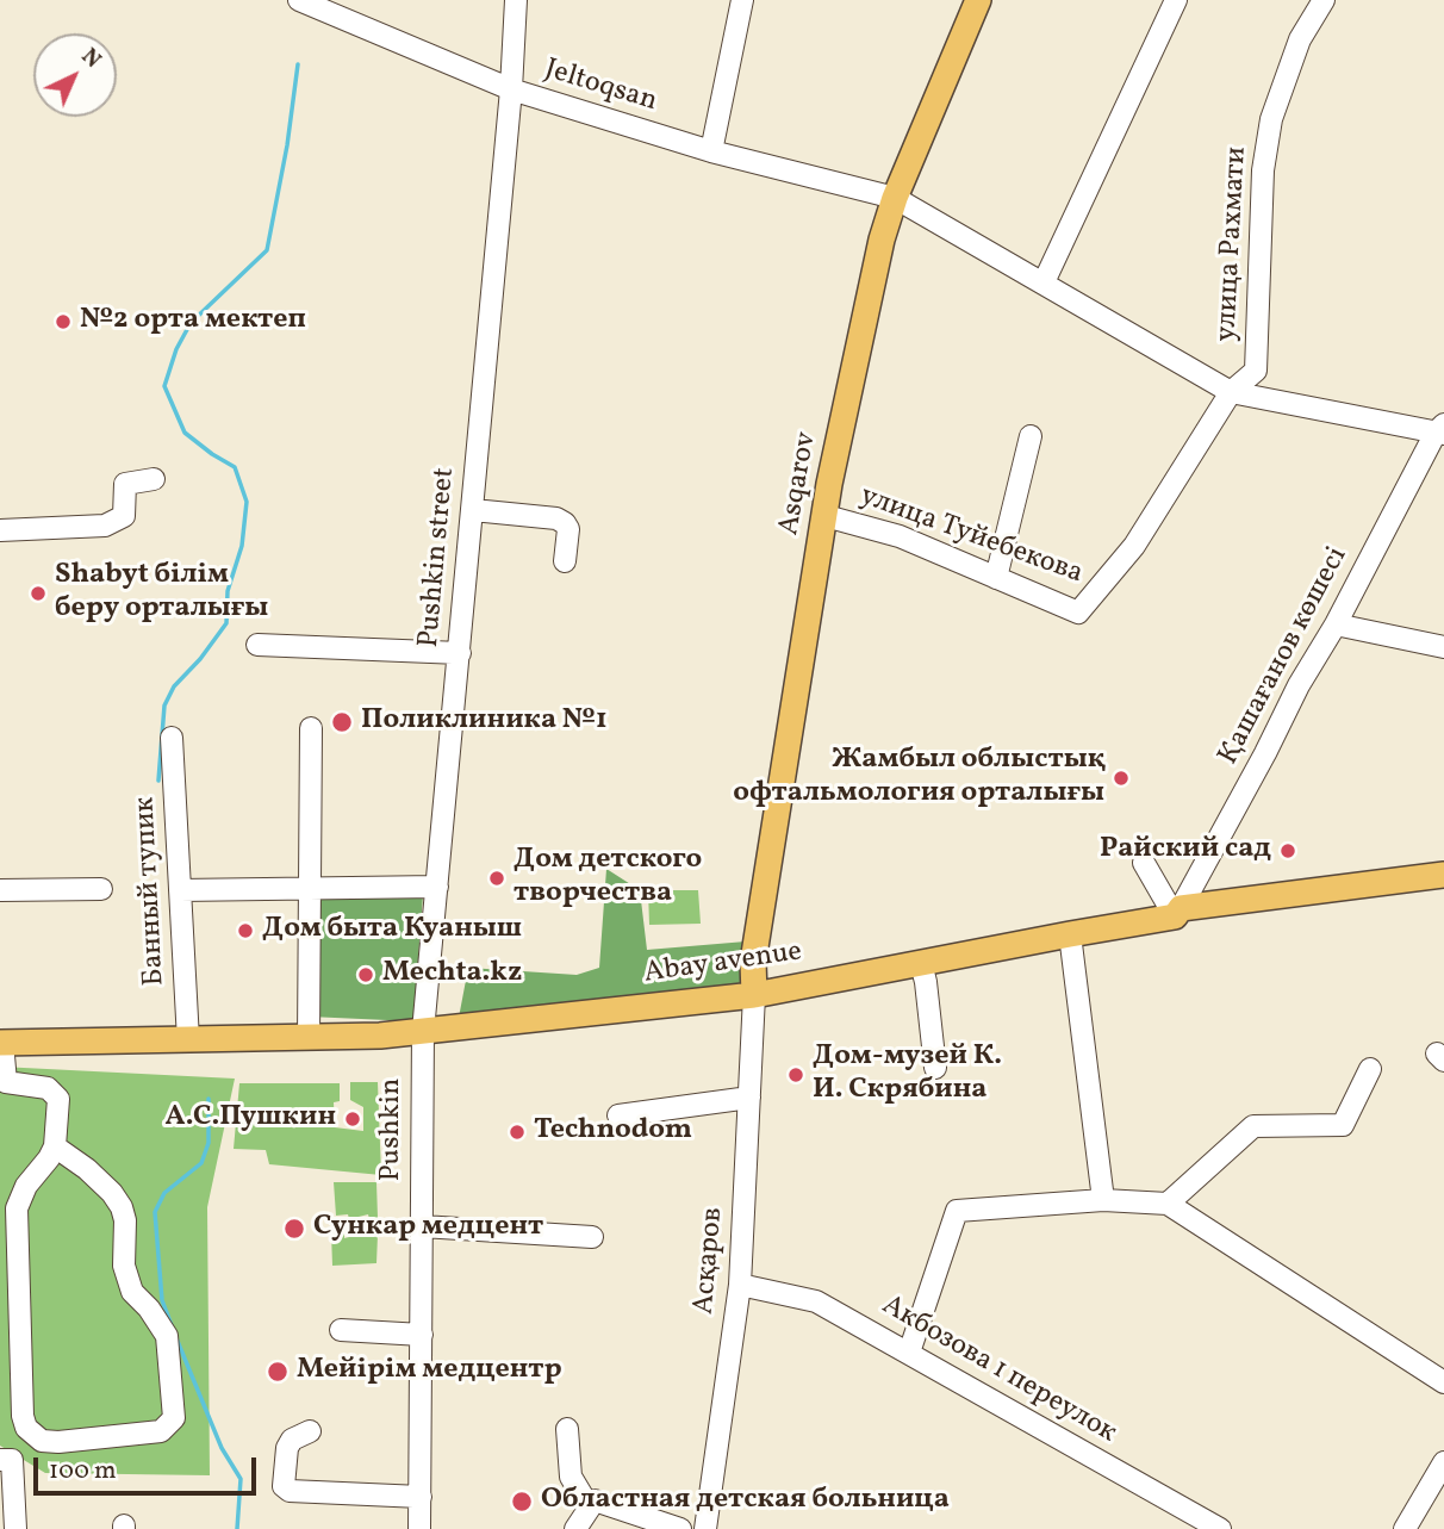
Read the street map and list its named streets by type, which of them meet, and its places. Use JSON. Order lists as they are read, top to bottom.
{
  "streets": {
    "main road": ["Asqarov", "Abay avenue"],
    "street": [
      "Jeltoqsan",
      "улица Рахмати",
      "улица Туйебекова",
      "Pushkin street",
      "Қашағанов көшесі",
      "Банный тупик",
      "Pushkin",
      "Асқаров",
      "Акбозова 1 переулок"
    ]
  },
  "crossings": [
    ["Jeltoqsan", "Asqarov"],
    ["Jeltoqsan", "Pushkin street"],
    ["улица Рахмати", "улица Туйебекова"],
    ["Asqarov", "улица Туйебекова"],
    ["Asqarov", "Abay avenue"],
    ["Asqarov", "Асқаров"],
    ["Pushkin street", "Abay avenue"],
    ["Pushkin street", "Pushkin"],
    ["Қашағанов көшесі", "Abay avenue"],
    ["Банный тупик", "Abay avenue"],
    ["Abay avenue", "Pushkin"],
    ["Abay avenue", "Асқаров"],
    ["Асқаров", "Акбозова 1 переулок"]
  ],
  "places": [
    "№2 орта мектеп",
    "Shabyt білім беру орталығы",
    "Поликлиника №1",
    "Жамбыл облыстық офтальмология орталығы",
    "Райский сад",
    "Дом детского творчества",
    "Дом быта Куаныш",
    "Mechta.kz",
    "Дом-музей К. И. Скрябина",
    "А.С.Пушкин",
    "Technodom",
    "Сункар медцент",
    "Мейірім медцентр",
    "Областная детская больница"
  ],
  "scale_bar": "100 m",
  "north": "top right"
}
